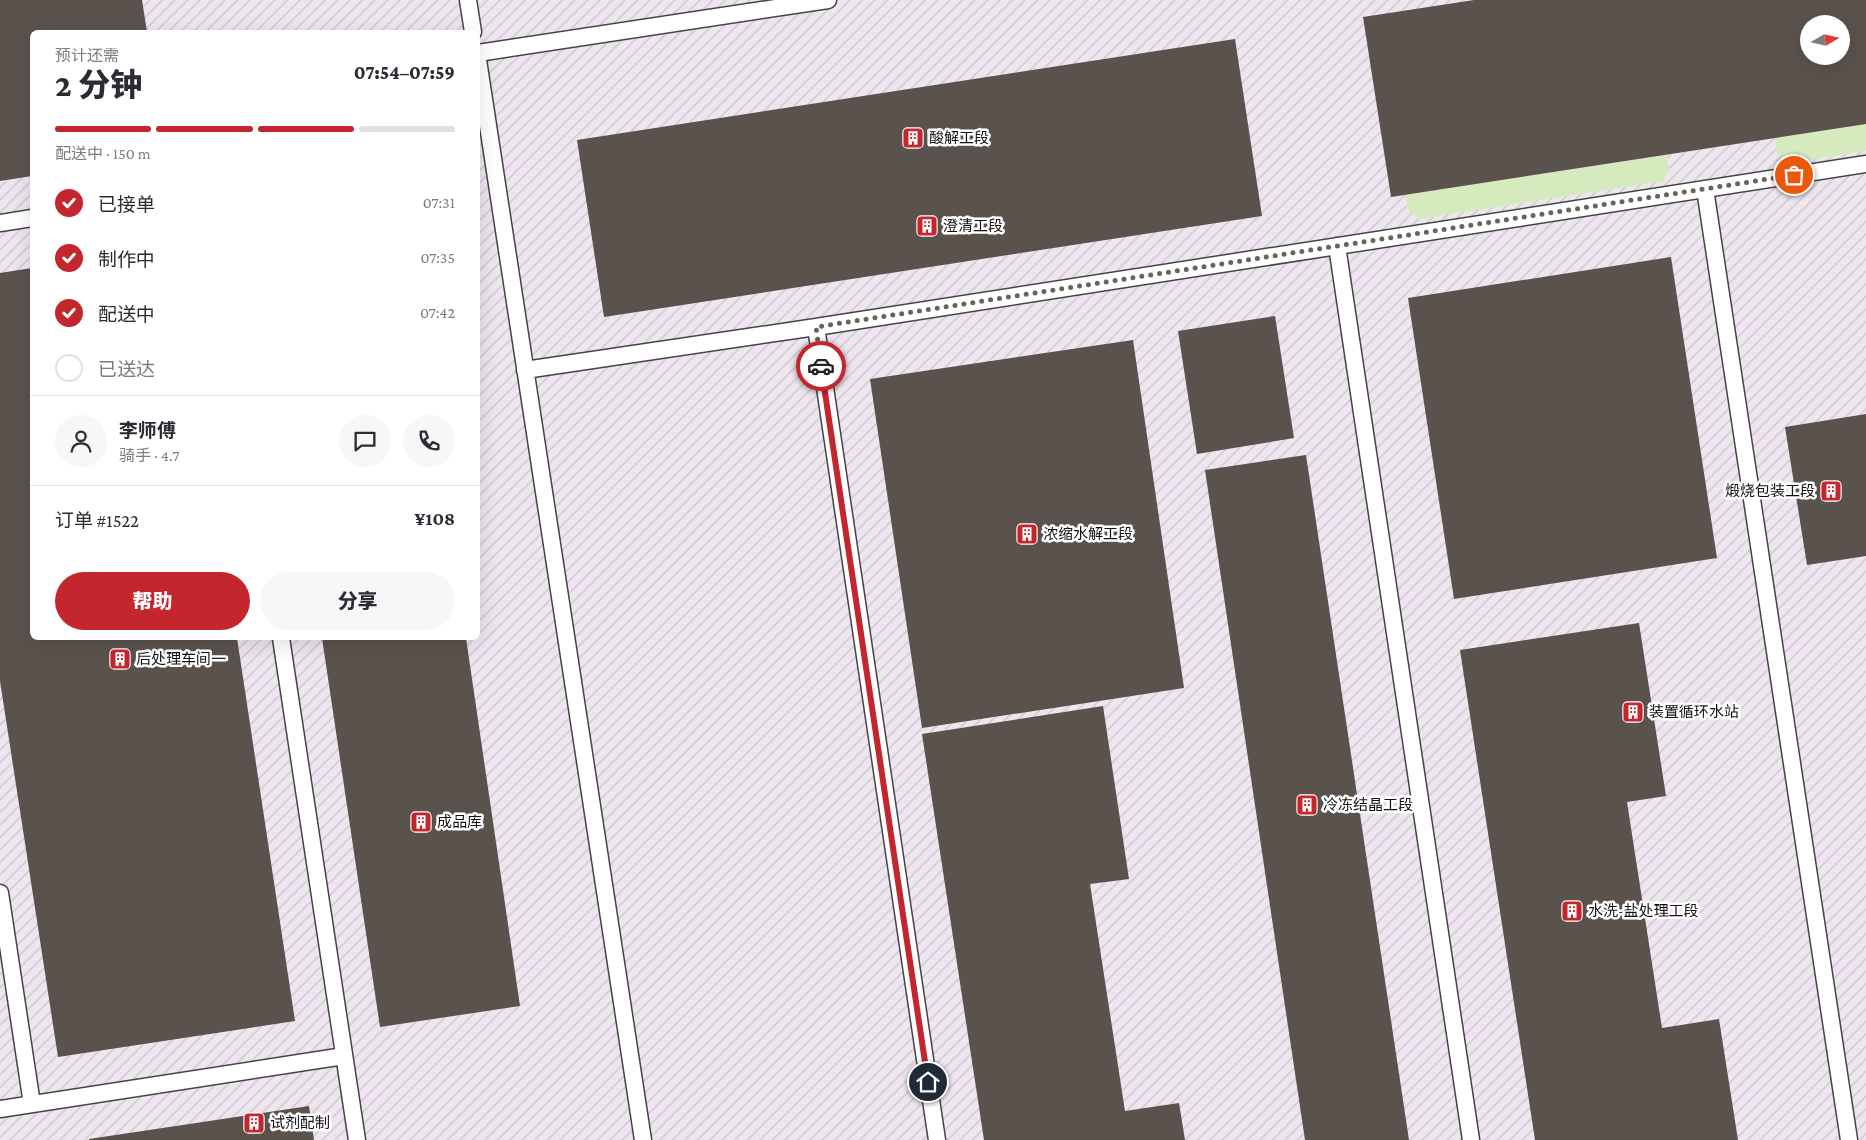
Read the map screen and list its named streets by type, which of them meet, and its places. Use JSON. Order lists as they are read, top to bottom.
{
  "places": {
    "building": [
      "酸解工段",
      "澄清工段",
      "煅烧包装工段",
      "浓缩水解工段",
      "后处理车间一",
      "装置循环水站",
      "冷冻结晶工段",
      "成品库",
      "水洗-盐处理工段",
      "试剂配制"
    ]
  },
  "north": "right",
  "page": {
    "heading": ["2 分钟", "预计还需", "07:54–07:59"],
    "panel": [
      "李师傅",
      "骑手 · 4.7",
      "订单 #1522",
      "¥108"
    ],
    "bar": "配送中 · 150 m",
    "list": [
      ["已接单", "07:31"],
      ["制作中", "07:35"],
      ["配送中", "07:42"],
      "已送达"
    ],
    "buttons": ["帮助", "分享"]
  }
}
